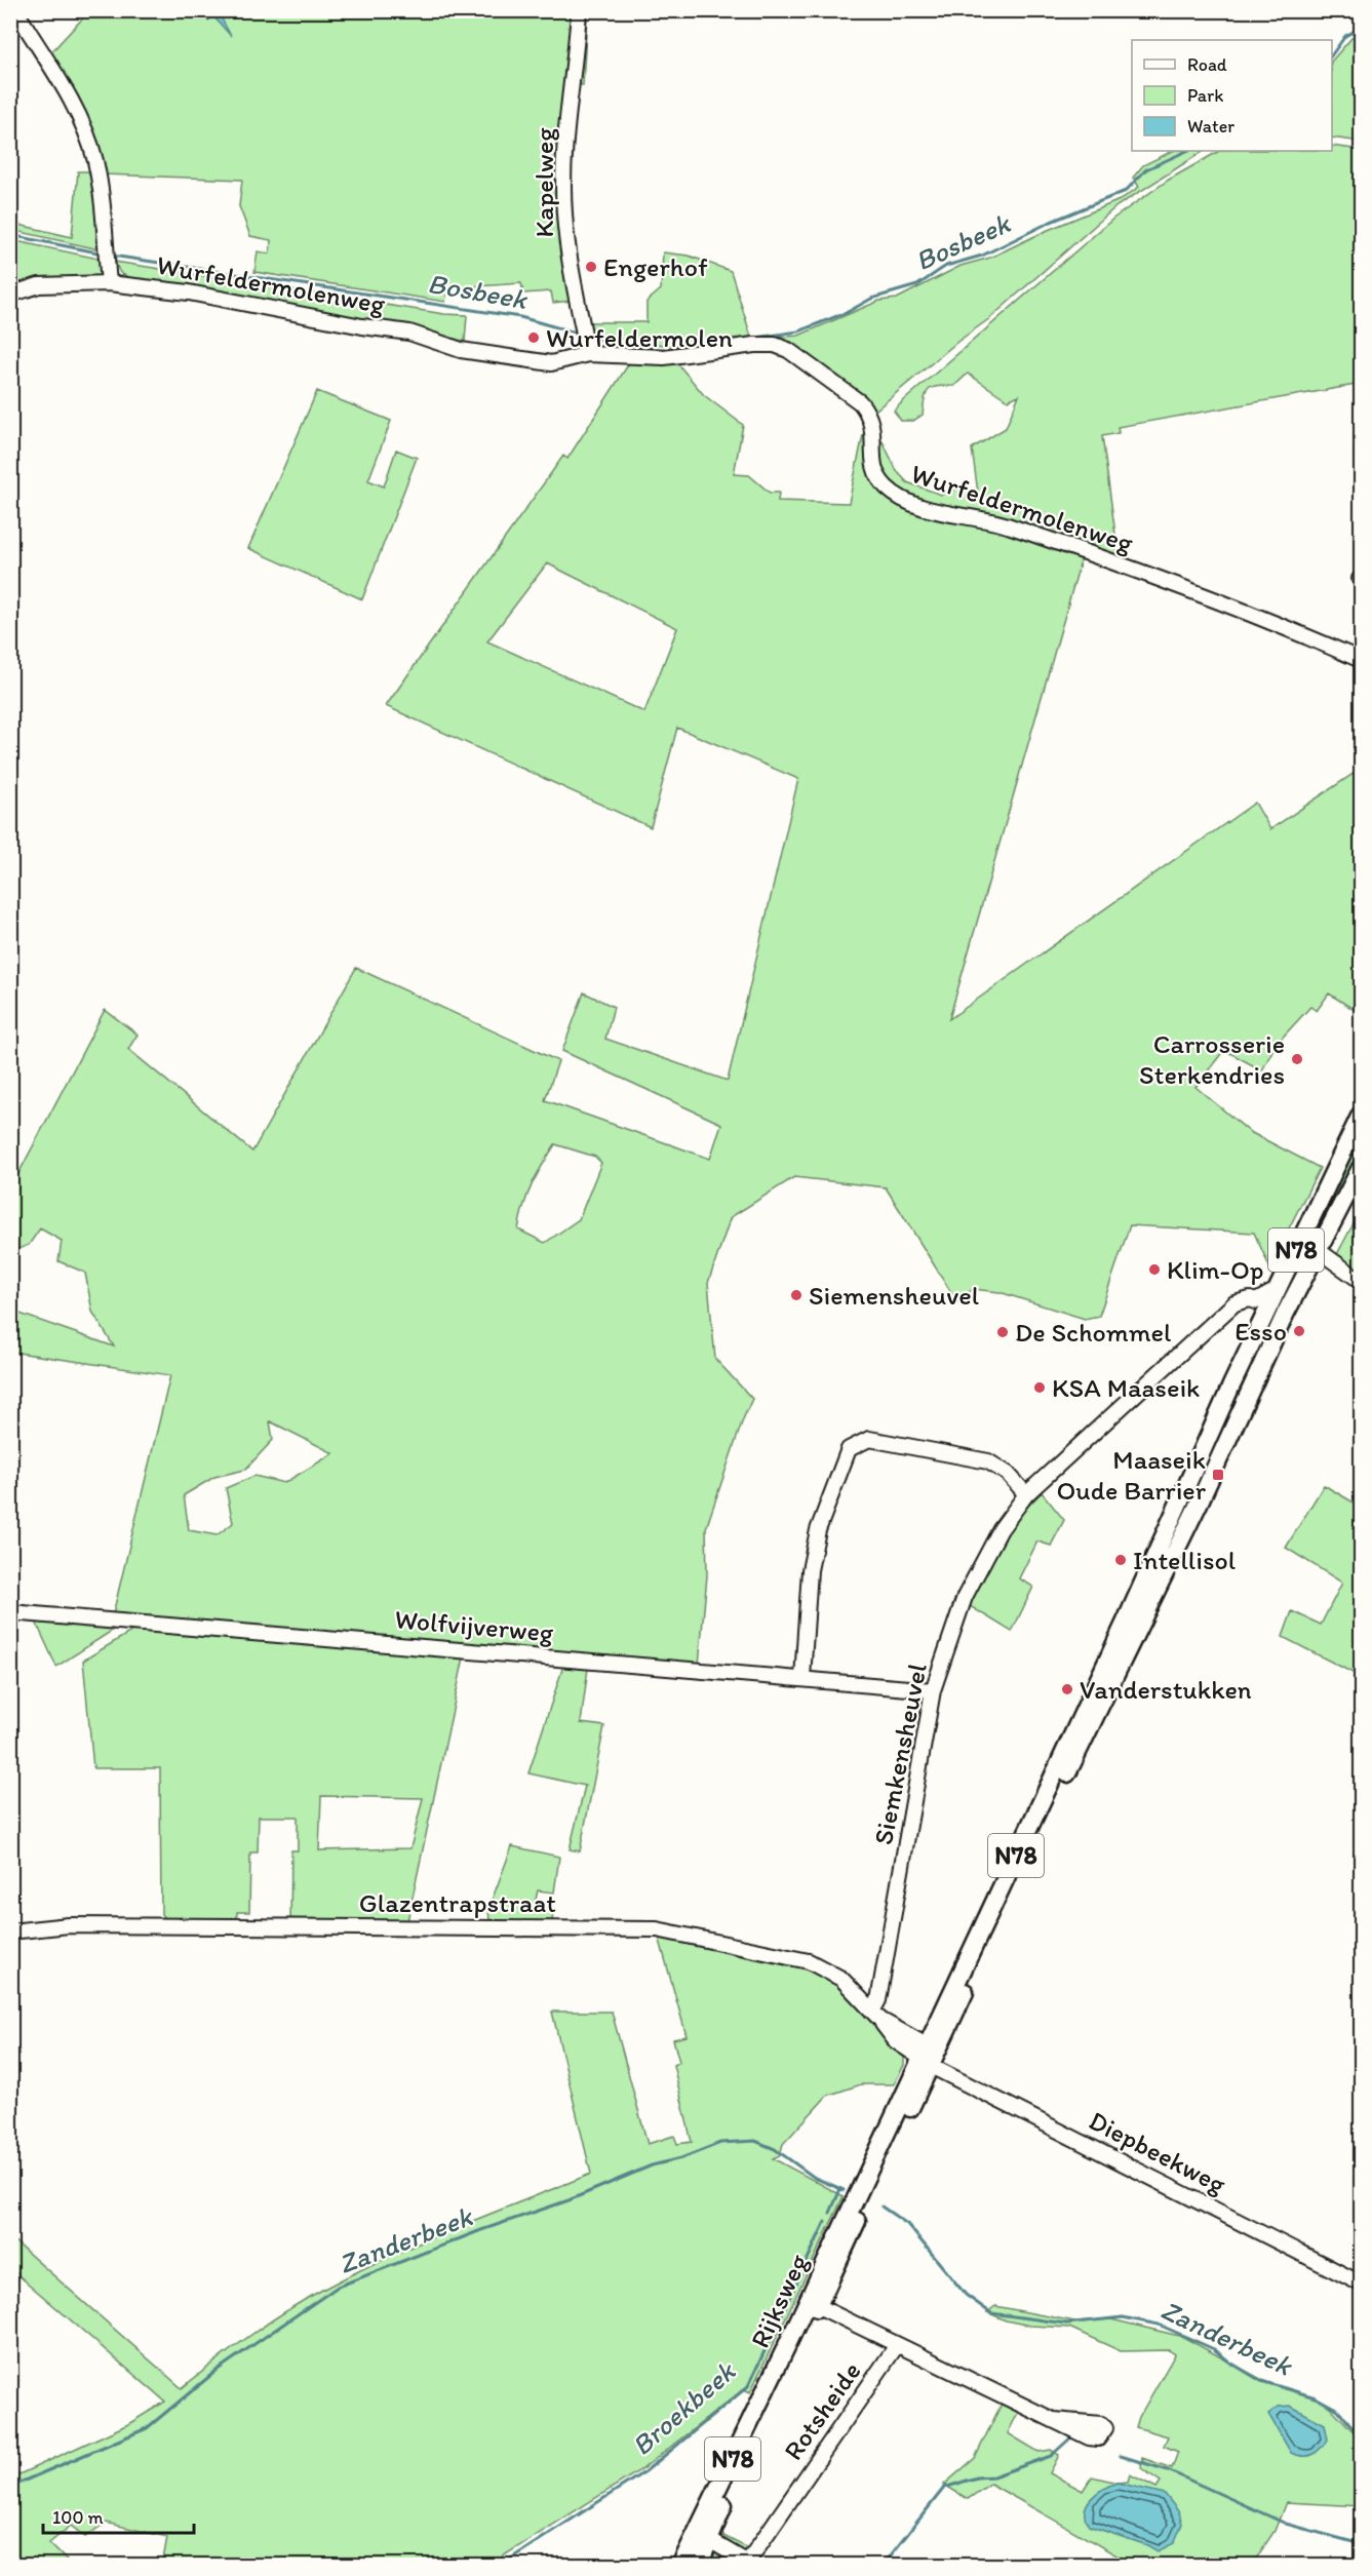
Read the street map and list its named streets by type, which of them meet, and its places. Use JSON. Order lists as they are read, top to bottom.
{
  "streets": {
    "main road": ["N78", "Rijksweg"],
    "street": [
      "Kapelweg",
      "Wurfeldermolenweg",
      "Wolfvijverweg",
      "Siemkensheuvel",
      "Glazentrapstraat",
      "Diepbeekweg",
      "Rotsheide"
    ]
  },
  "crossings": [
    ["Kapelweg", "Wurfeldermolenweg"],
    ["N78", "Siemkensheuvel"],
    ["N78", "Glazentrapstraat"],
    ["N78", "Diepbeekweg"],
    ["N78", "Rijksweg"],
    ["Wolfvijverweg", "Siemkensheuvel"],
    ["Siemkensheuvel", "Glazentrapstraat"],
    ["Glazentrapstraat", "Diepbeekweg"],
    ["Rijksweg", "Rotsheide"]
  ],
  "water": ["Bosbeek", "Zanderbeek", "Broekbeek"],
  "places": {
    "other": [
      "Engerhof",
      "Wurfeldermolen",
      "Carrosserie Sterkendries",
      "Klim-Op",
      "Siemensheuvel",
      "Esso",
      "De Schommel",
      "KSA Maaseik",
      "Intellisol",
      "Vanderstukken"
    ],
    "transit": ["Maaseik Oude Barrier"]
  },
  "legend": ["Road", "Park", "Water"],
  "scale_bar": "100 m"
}
